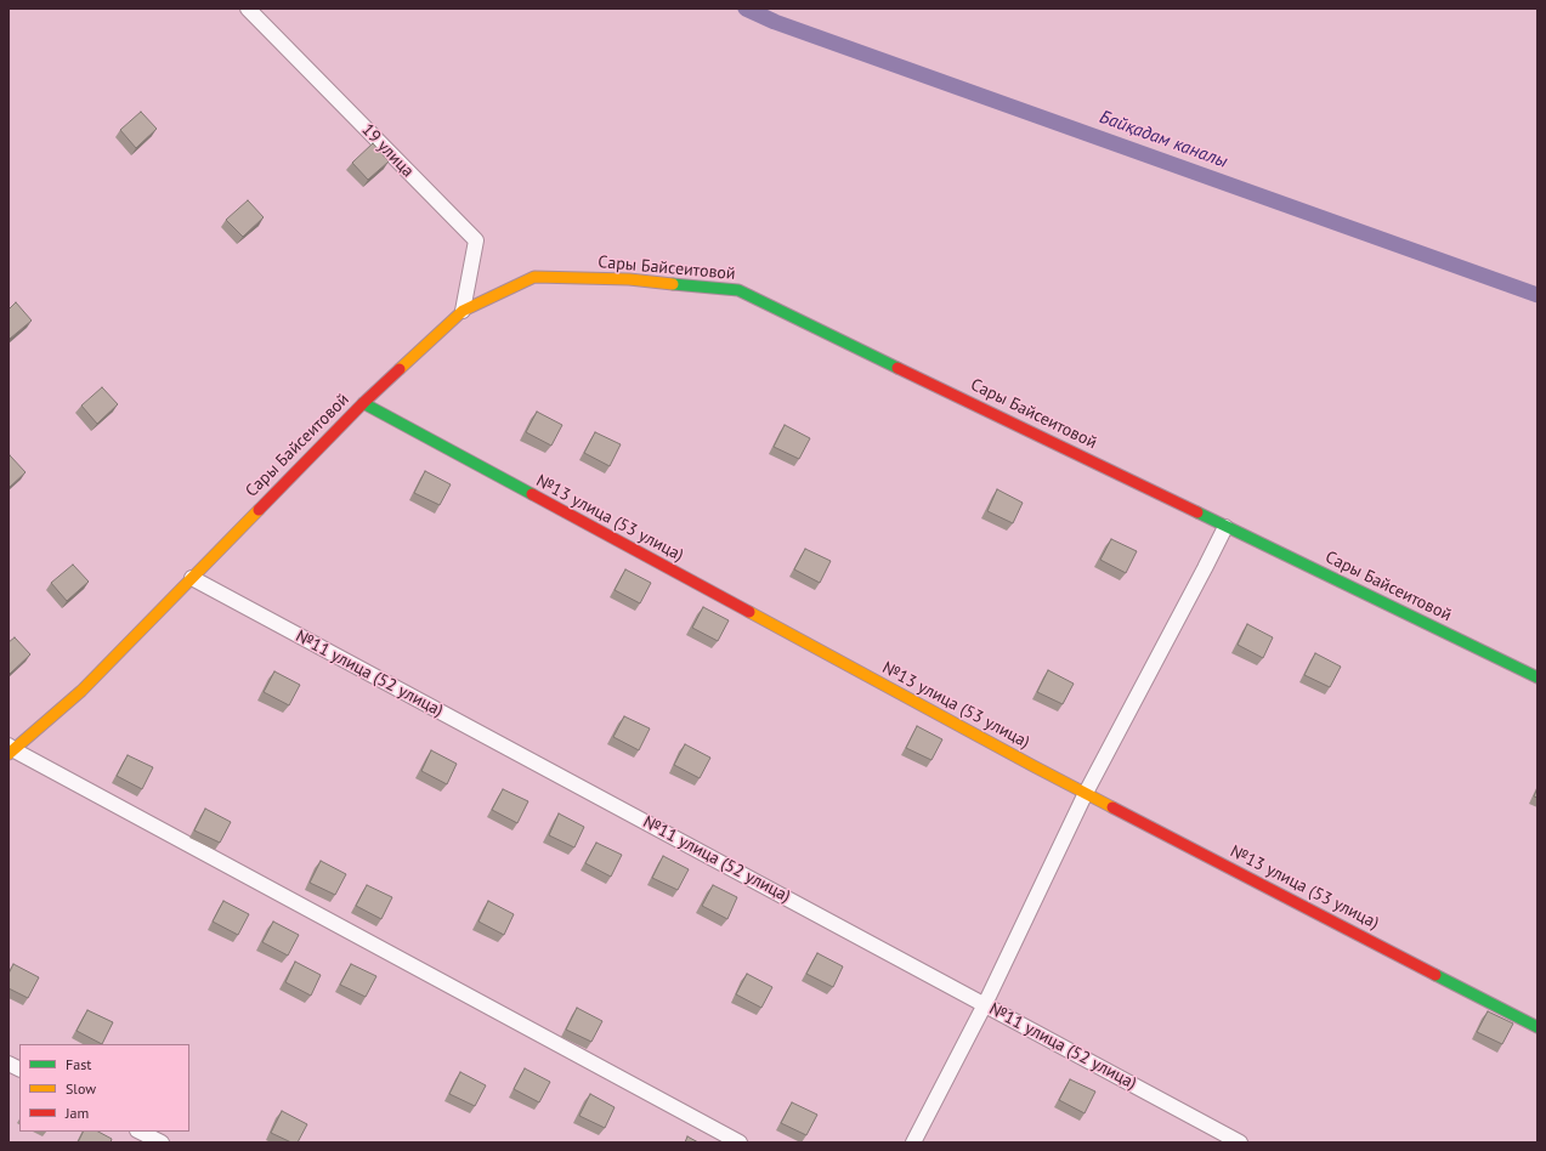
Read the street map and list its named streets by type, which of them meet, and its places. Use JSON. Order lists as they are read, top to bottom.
{
  "streets": {
    "street": [
      "19 улица",
      "Сары Байсеитовой",
      "№13 улица (53 улица)",
      "№11 улица (52 улица)"
    ]
  },
  "crossings": [
    ["19 улица", "Сары Байсеитовой"],
    ["Сары Байсеитовой", "№13 улица (53 улица)"],
    ["Сары Байсеитовой", "№11 улица (52 улица)"]
  ],
  "water": ["Байқадам каналы"],
  "legend": ["Fast", "Slow", "Jam"]
}
